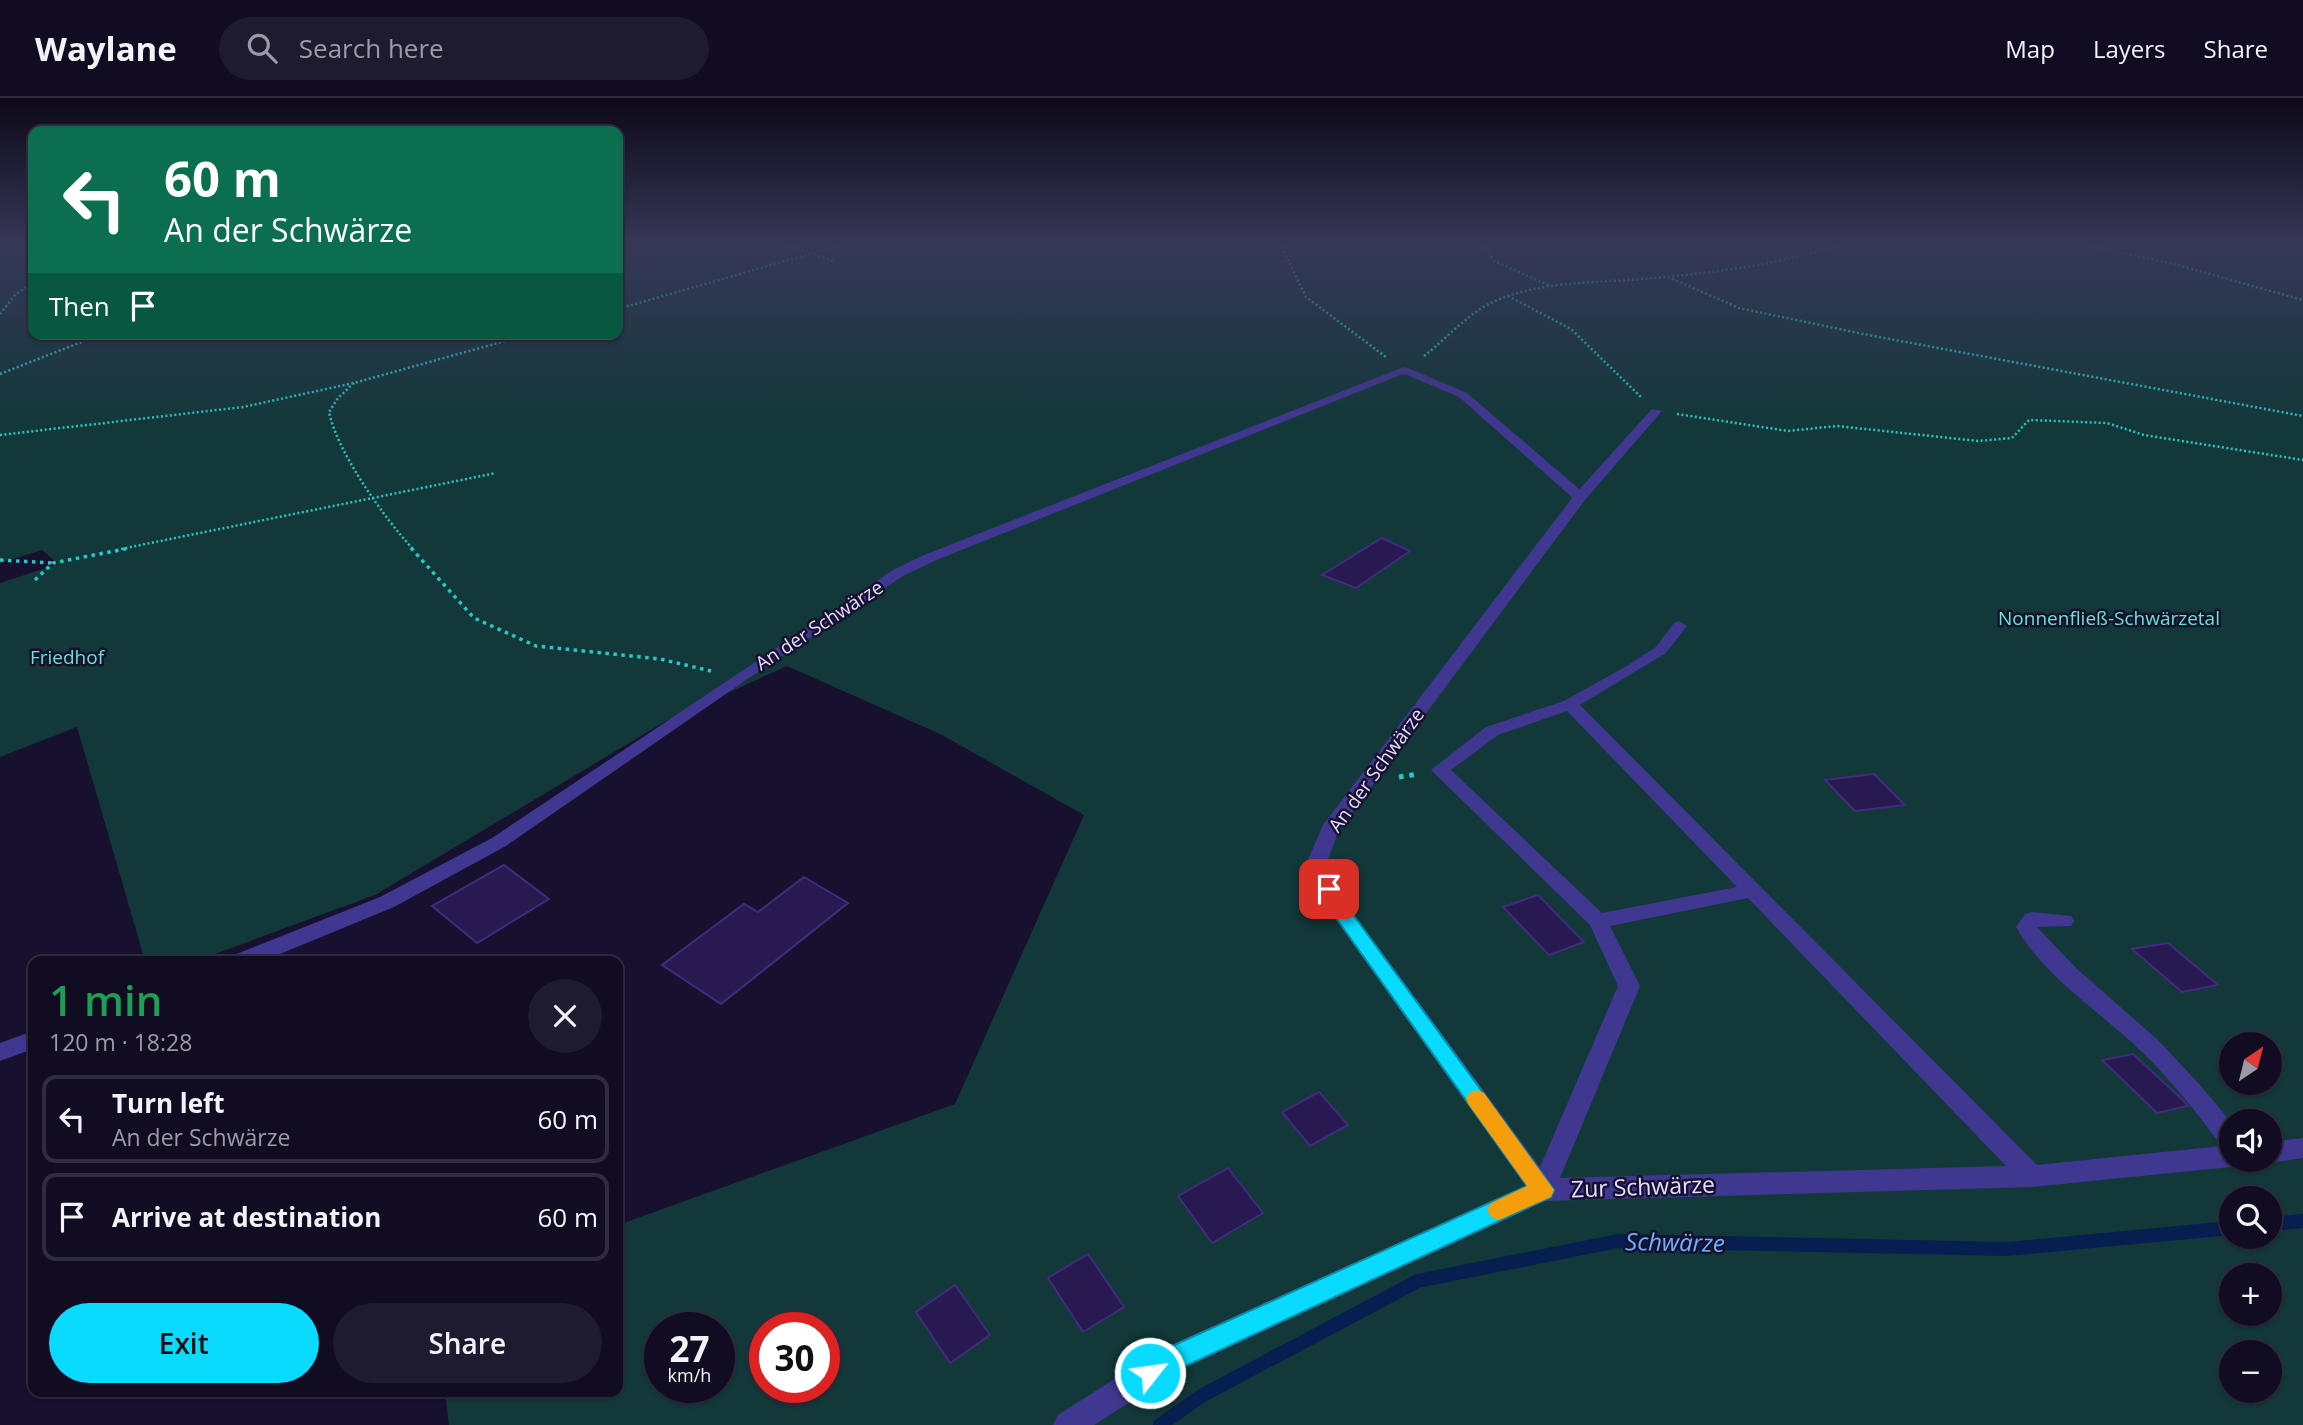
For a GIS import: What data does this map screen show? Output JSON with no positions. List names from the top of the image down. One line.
{"streets":{"street":["An der Schwärze","Zur Schwärze"]},"crossings":[["An der Schwärze","Zur Schwärze"]],"water":["Schwärze"],"parks":["Nonnenfließ-Schwärzetal","Friedhof"],"north":"top right","page":{"header":"Waylane","search":"Search here","nav":["Map","Layers","Share"],"turn":["60 m","An der Schwärze"],"then":"Then","heading":["1 min","120 m · 18:28"],"map_buttons":["+","−"],"list":[{"name":"Turn left","note":"An der Schwärze","value":"60 m"},{"name":"Arrive at destination","value":"60 m"}],"buttons":["Exit","Share"],"speed":"27 km/h","limit":"30"}}
